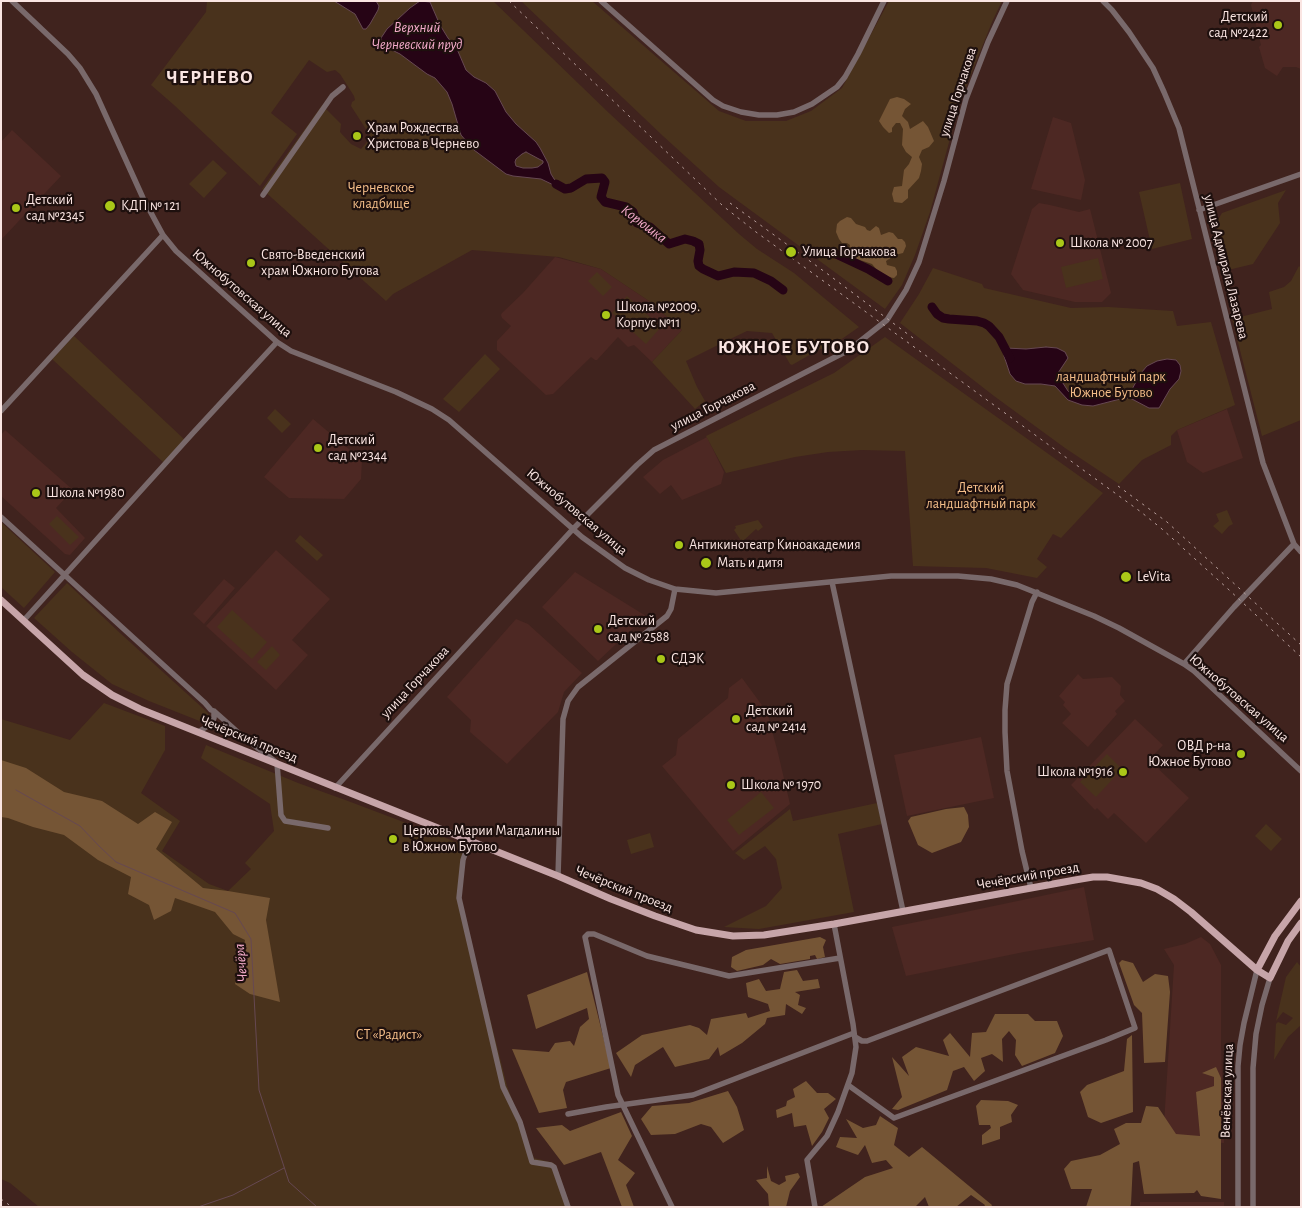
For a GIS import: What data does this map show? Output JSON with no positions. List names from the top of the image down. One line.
{"streets":{"main road":["Чечёрский проезд","Венёвская улица"],"street":["улица Горчакова","улица Адмирала Лазарева","Южнобутовская улица"]},"crossings":[["улица Горчакова","Южнобутовская улица"],["улица Горчакова","Чечёрский проезд"],["Чечёрский проезд","Венёвская улица"]],"districts":["ЧЕРНЕВО","ЮЖНОЕ БУТОВО"],"water":["Верхний Черневский пруд","Корюшка","Чечёра"],"parks":["Черневское кладбище","ландшафтный парк Южное Бутово","Детский ландшафтный парк","СТ «Радист»"],"places":["Детский сад №2422","Храм Рождества Христова в Чернево","КДП № 121","Детский сад №2345","Школа № 2007","Улица Горчакова","Свято-Введенский храм Южного Бутова","Школа №2009. Корпус №11","Детский сад №2344","Школа №1980","Антикинотеатр Киноакадемия","Мать и дитя","LeVita","Детский сад № 2588","СДЭК","Детский сад № 2414","ОВД р-на Южное Бутово","Школа №1916","Школа № 1970","Церковь Марии Магдалины в Южном Бутово"]}
